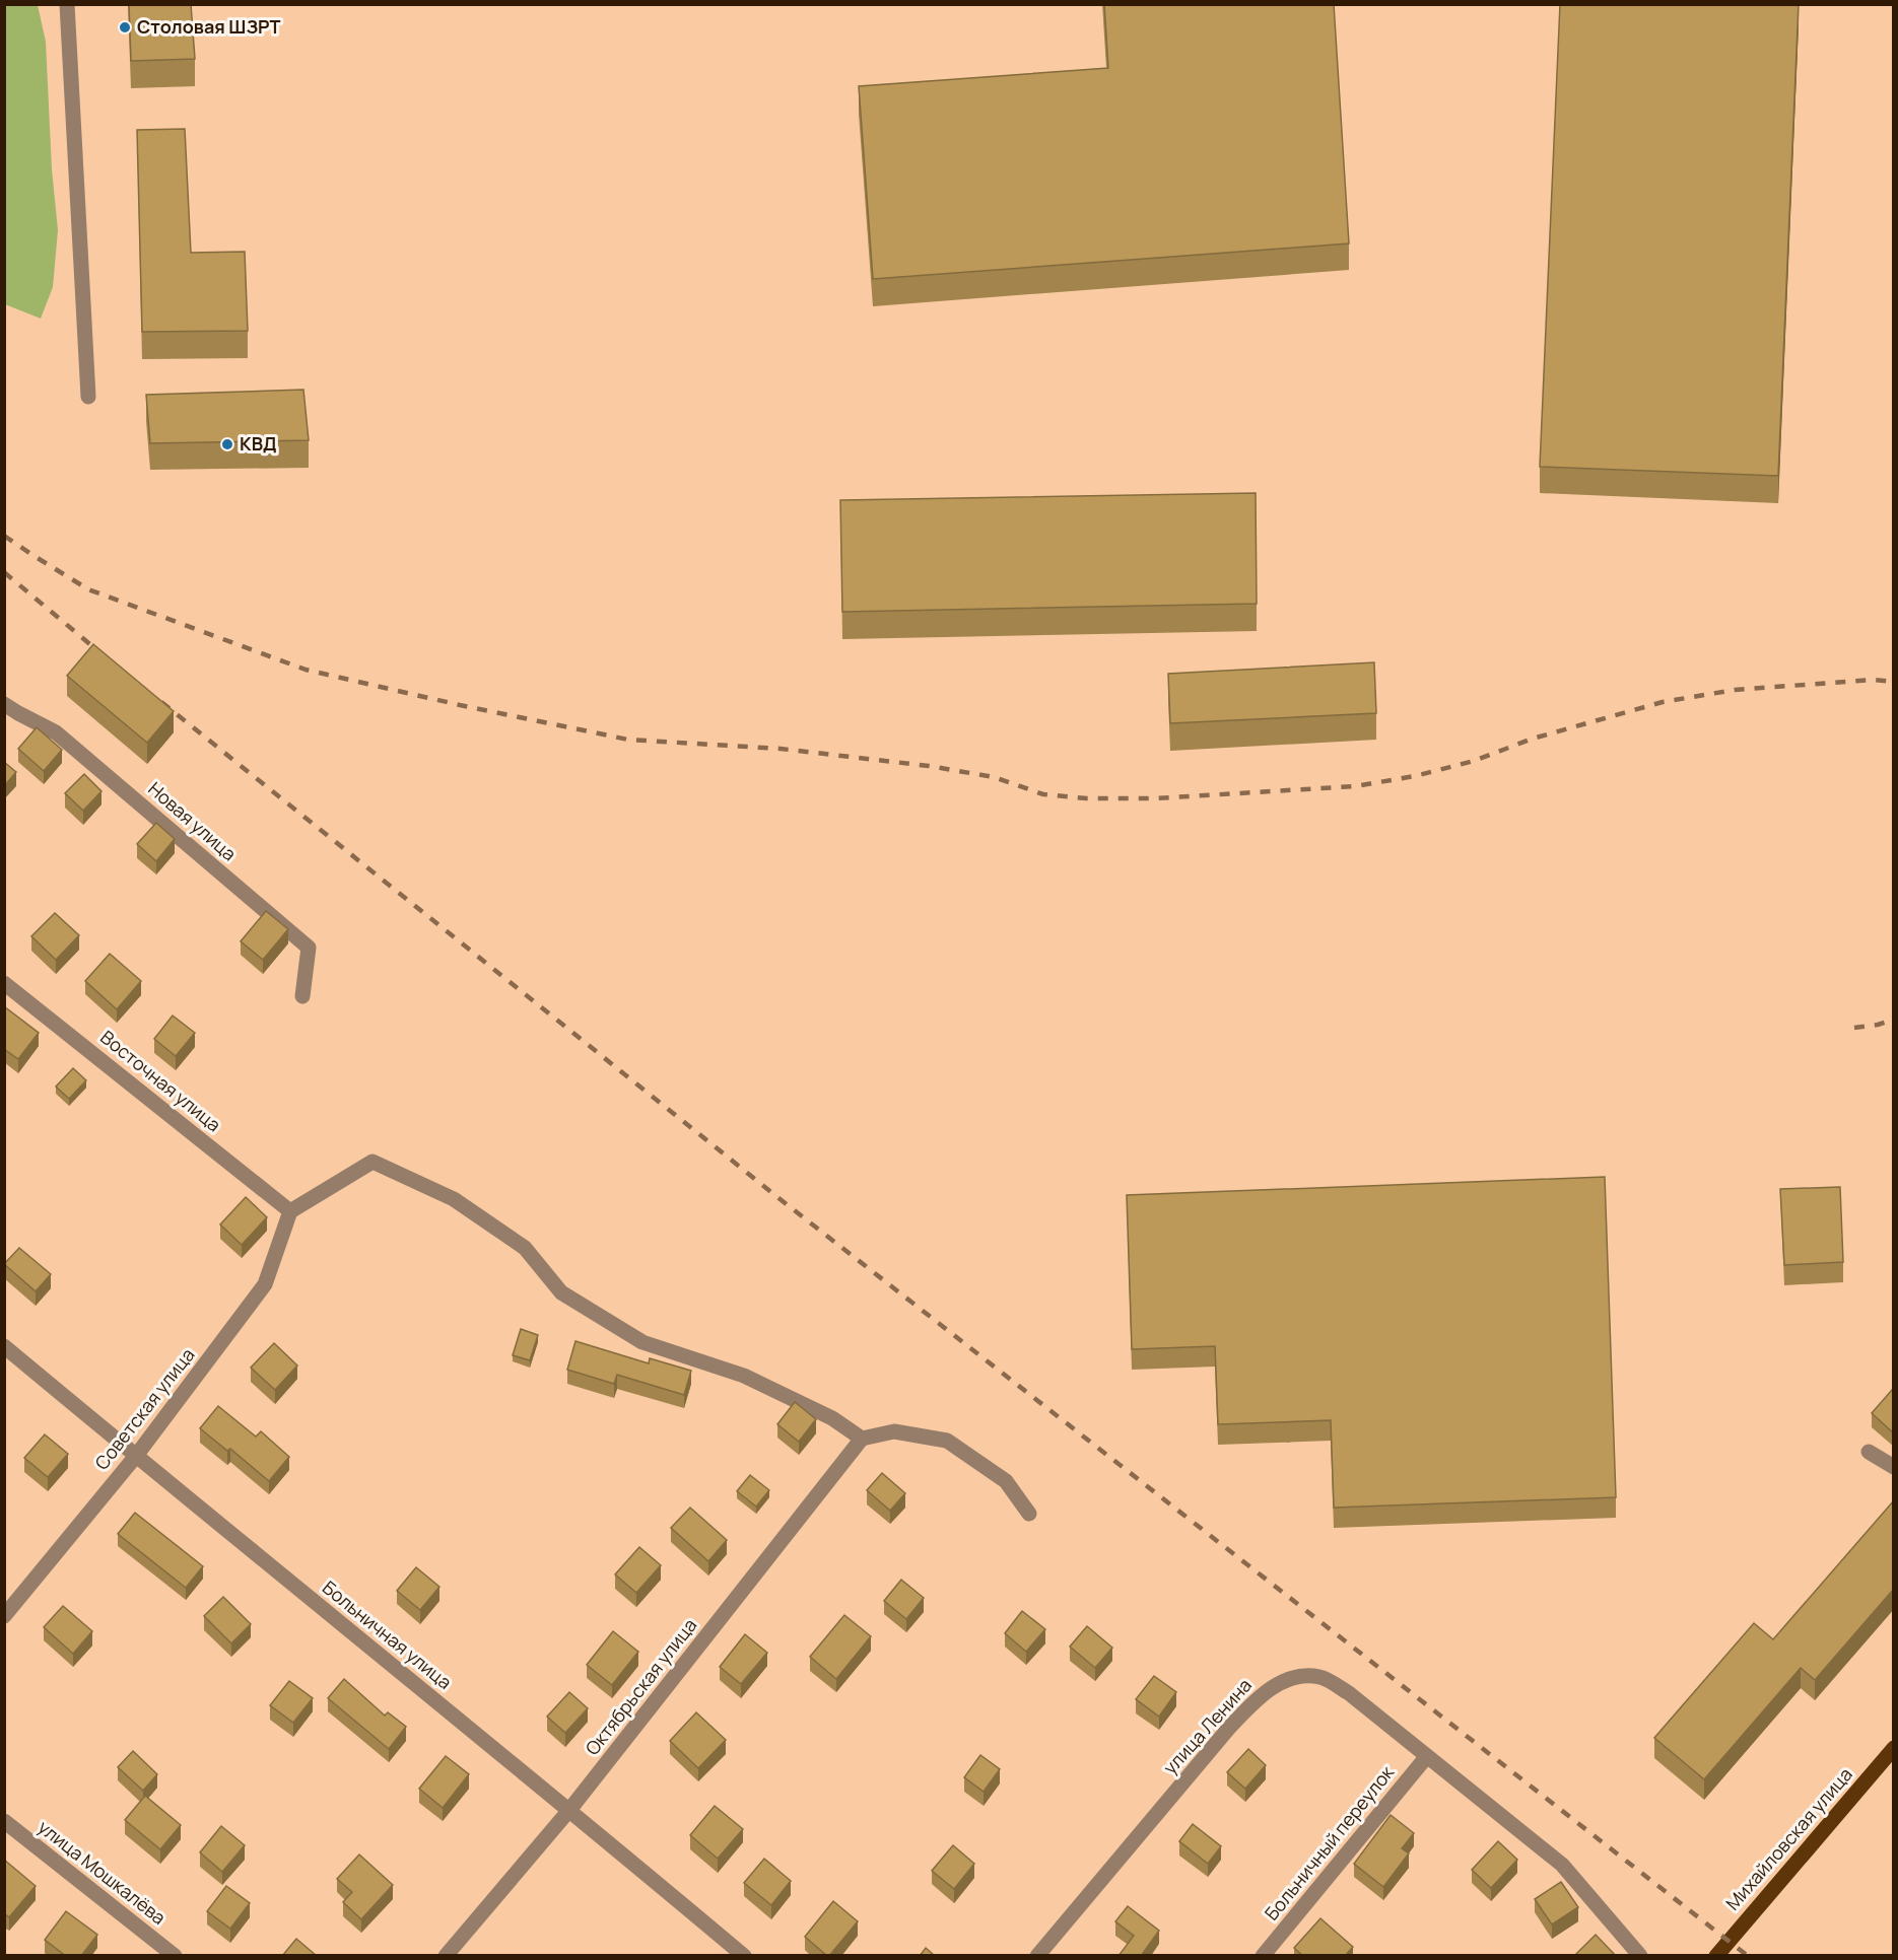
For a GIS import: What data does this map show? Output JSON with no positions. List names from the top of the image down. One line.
{"streets":{"main road":["Михайловская улица"],"street":["Новая улица","Восточная улица","Советская улица","Больничная улица","Октябрьская улица","улица Ленина","Больничный переулок","улица Мошкалёва"]},"crossings":[["Восточная улица","Советская улица"],["Советская улица","Больничная улица"],["Больничная улица","Октябрьская улица"],["улица Ленина","Больничный переулок"]],"places":["Столовая ШЗРТ","КВД"]}
